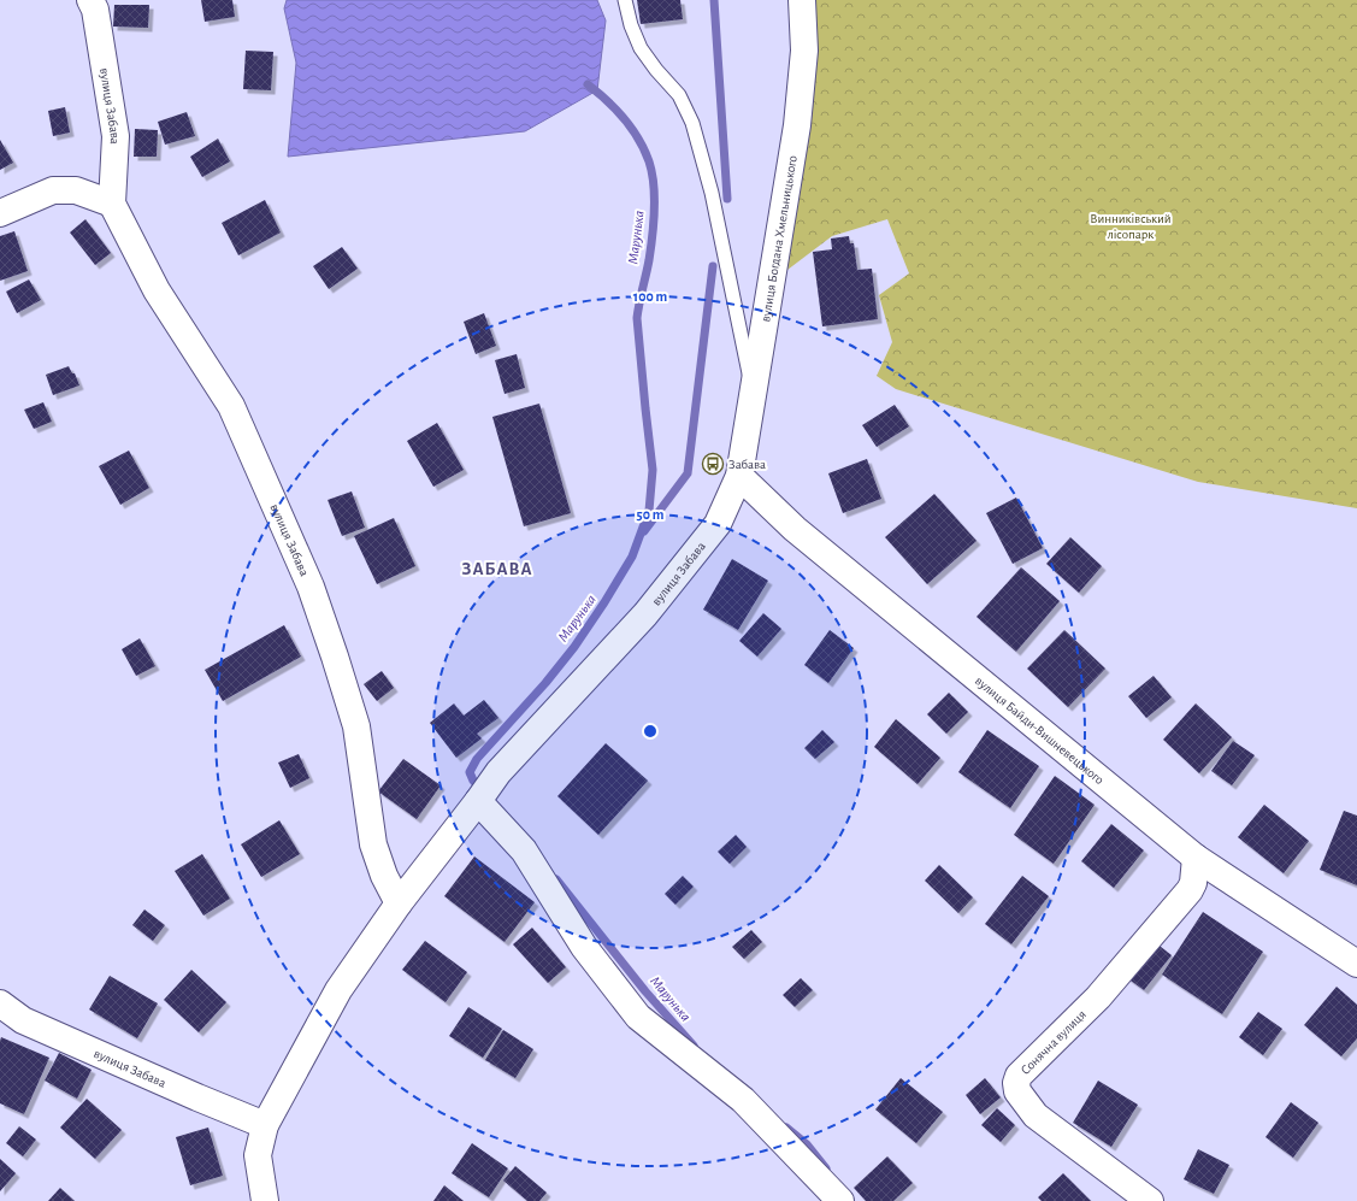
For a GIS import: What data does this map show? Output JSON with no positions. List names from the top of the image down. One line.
{"streets":{"street":["вулиця Забава","вулиця Богдана Хмельницького","вулиця Байди-Вишневецького","Сонячна вулиця"]},"crossings":[["вулиця Забава","вулиця Богдана Хмельницького"],["вулиця Забава","вулиця Байди-Вишневецького"],["вулиця Богдана Хмельницького","вулиця Байди-Вишневецького"],["вулиця Байди-Вишневецького","Сонячна вулиця"]],"districts":["ЗАБАВА"],"water":["Марунька"],"parks":["Винниківський лісопарк"],"places":{"bus stop":["Забава"]},"rings":["100 m","50 m"]}
